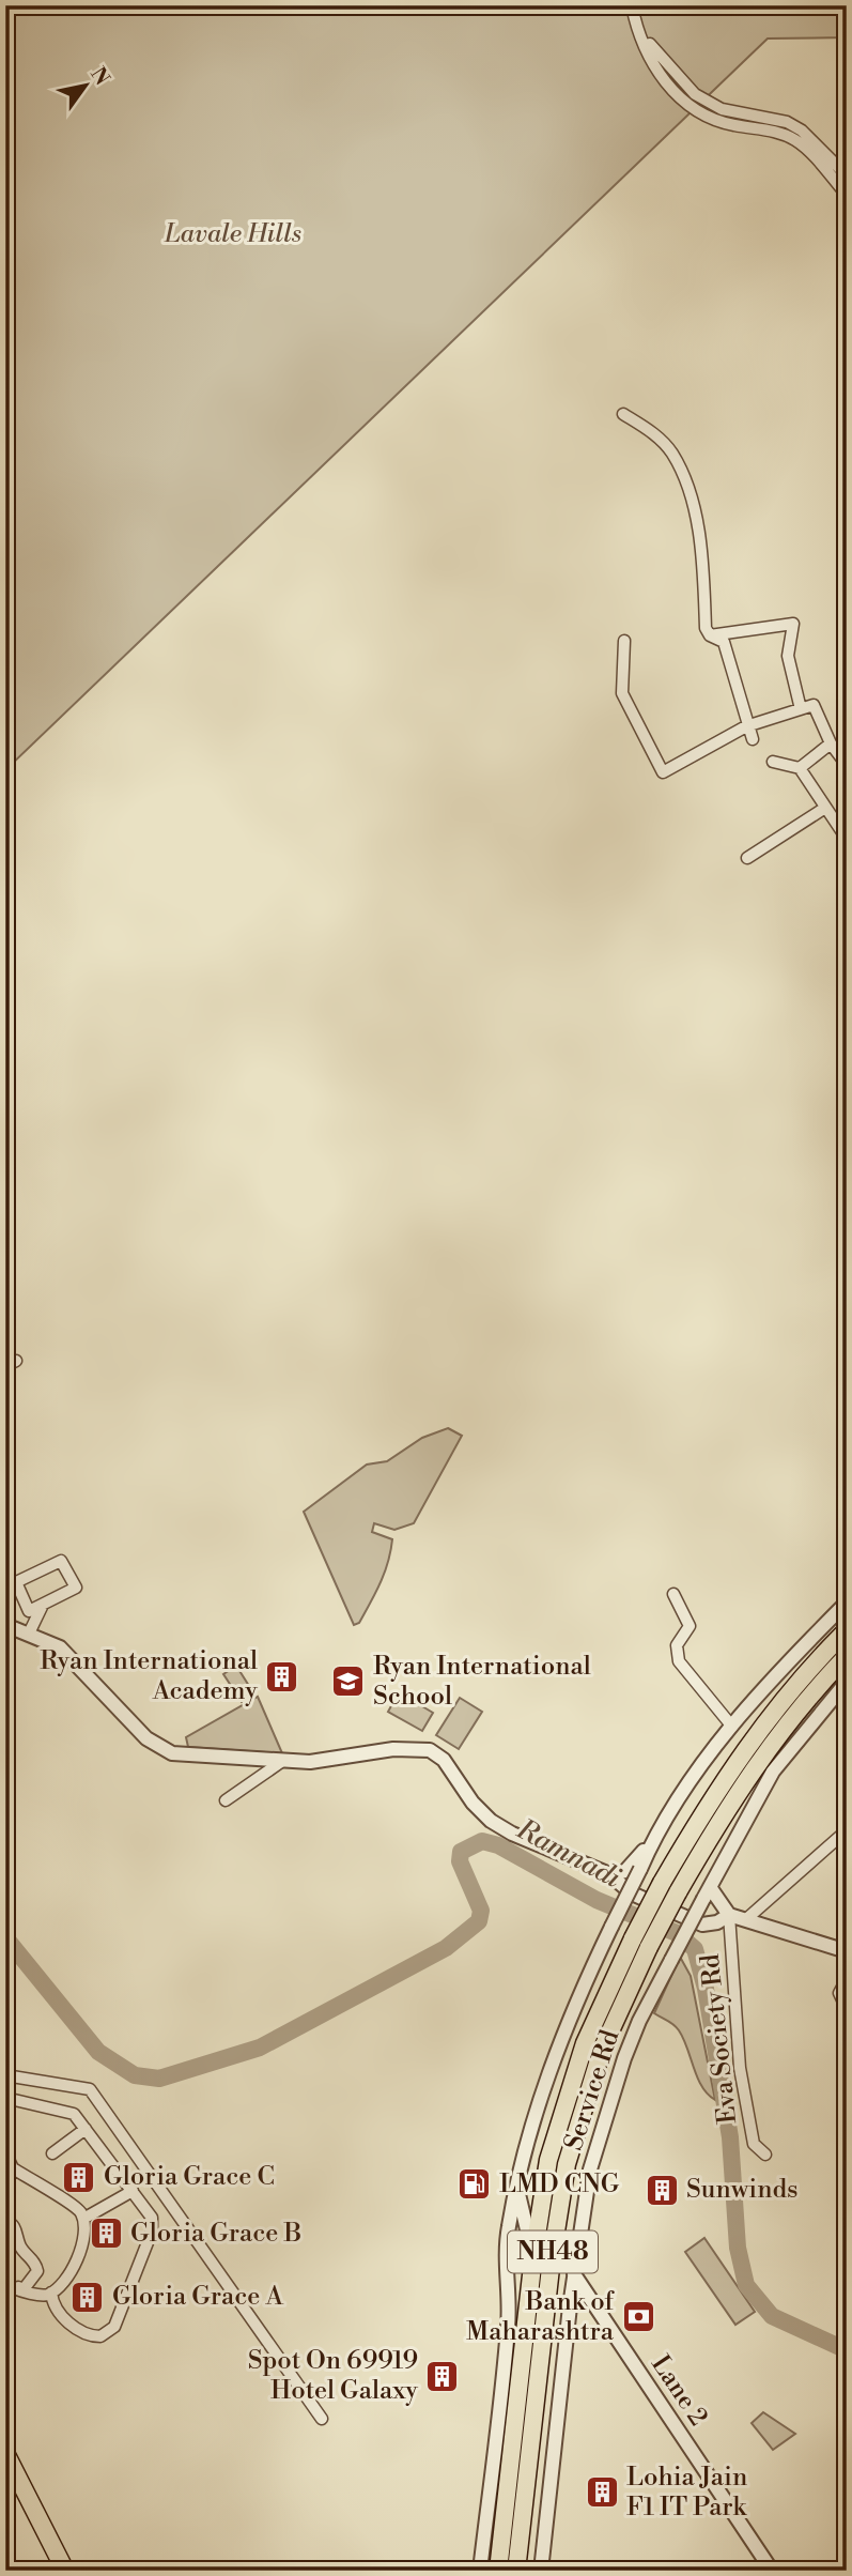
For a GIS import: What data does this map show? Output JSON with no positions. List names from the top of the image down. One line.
{"streets":{"main road":["NH48"],"street":["Eva Society Rd","Service Rd","Lane 2"]},"crossings":[["Service Rd","Lane 2"]],"water":["Ramnadi"],"parks":["Lavale Hills"],"places":{"building":["Ryan International Academy","Gloria Grace C","Sunwinds","Gloria Grace B","Gloria Grace A","Spot On 69919 Hotel Galaxy","Lohia Jain F1 IT Park"],"school or university":["Ryan International School"],"fuel station":["LMD CNG"],"bank":["Bank of Maharashtra"]},"north":"top right"}
